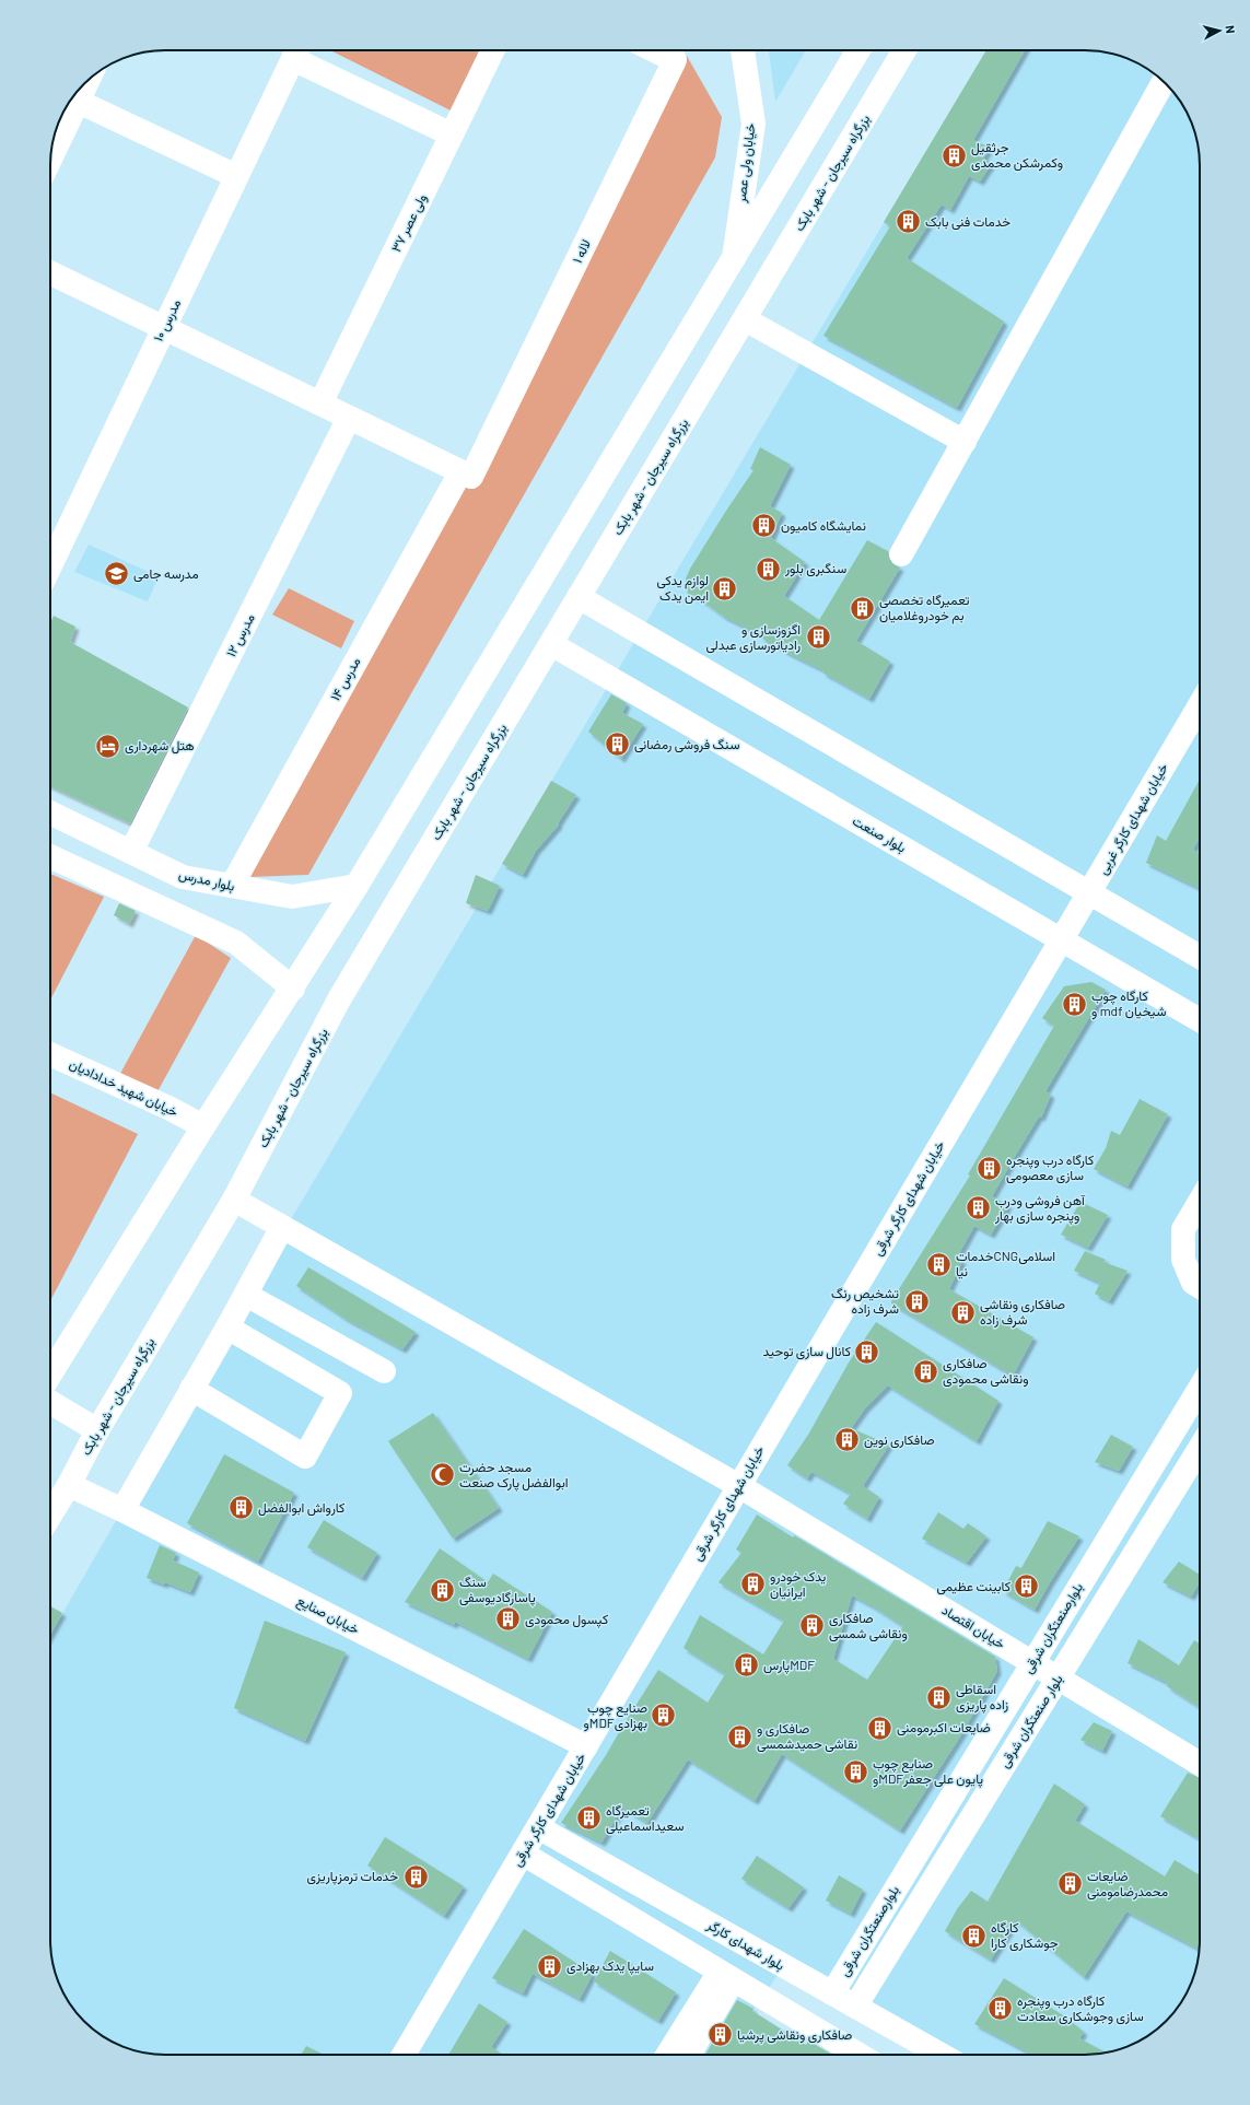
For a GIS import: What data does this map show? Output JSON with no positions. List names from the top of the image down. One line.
{"streets":{"main road":["خیابان ولی عصر","بزرگراه سیرجان - شهر بابک","ولی عصر ۳۷","لاله ۱","مدرس ۱۰","مدرس ۱۲","مدرس ۱۴","خیابان شهدای کارگر غربی","بلوار صنعت","بلوار مدرس","خیابان شهید خدادادیان","خیابان شهدای کارگر شرقی","خیابان صنایع","خیابان اقتصاد","بلوارصنعتگران شرقی","بلوار صنعتگران شرقی","بلوار شهدای کارگر"]},"crossings":[["بزرگراه سیرجان - شهر بابک","بلوار صنعت"],["بزرگراه سیرجان - شهر بابک","خیابان صنایع"],["بزرگراه سیرجان - شهر بابک","خیابان اقتصاد"],["لاله ۱","مدرس ۱۴"],["مدرس ۱۲","بلوار مدرس"],["مدرس ۱۴","بلوار مدرس"],["خیابان شهدای کارگر غربی","بلوار صنعت"],["خیابان شهدای کارگر غربی","خیابان شهدای کارگر شرقی"],["بلوار صنعت","خیابان شهدای کارگر شرقی"],["خیابان شهدای کارگر شرقی","خیابان صنایع"],["خیابان شهدای کارگر شرقی","خیابان اقتصاد"],["خیابان شهدای کارگر شرقی","بلوار شهدای کارگر"],["خیابان اقتصاد","بلوارصنعتگران شرقی"],["خیابان اقتصاد","بلوار صنعتگران شرقی"],["بلوارصنعتگران شرقی","بلوار شهدای کارگر"],["بلوار صنعتگران شرقی","بلوار شهدای کارگر"]],"places":{"building":["جرثقیل وکمرشکن محمدی","خدمات فنی بابک","نمایشگاه کامیون","سنگبری بلور","لوازم یدکی ایمن یدک","تعمیرگاه تخصصی بم خودروغلامیان","اگزوزسازی و رادیاتورسازی عبدلی","سنگ فروشی رمضانی","کارگاه چوب و mdf شیخیان","کارگاه درب وپنجره سازی معصومی","آهن فروشی ودرب وپنجره سازی بهار","خدماتCNGاسلامی نیا","تشخیص رنگ شرف زاده","صافکاری ونقاشی شرف زاده","کانال سازی توحید","صافکاری ونقاشی محمودی","صافکاری نوین","کارواش ابوالفضل","یدک خودرو ایرانیان","کابینت عظیمی","سنگ پاسارگادیوسفی","کپسول محمودی","صافکاری ونقاشی شمسی","پارسMDF","اسقاطی زاده پاریزی","صنایع چوب وMDFبهزادی","ضایعات اکبرمومنی","صافکاری و نقاشی حمیدشمسی","صنایع چوب وMDFپایون علی جعفر","تعمیرگاه سعیداسماعیلی","خدمات ترمزپاریزی","ضایعات محمدرضامومنی","کارگاه جوشکاری کارا","سایپا یدک بهزادی","کارگاه درب وپنجره سازی وجوشکاری سعادت","صافکاری ونقاشی پرشیا"],"school or university":["مدرسه جامی"],"hotel":["هتل شهرداری"],"mosque":["مسجد حضرت ابوالفضل پارک صنعت"]},"north":"right"}
